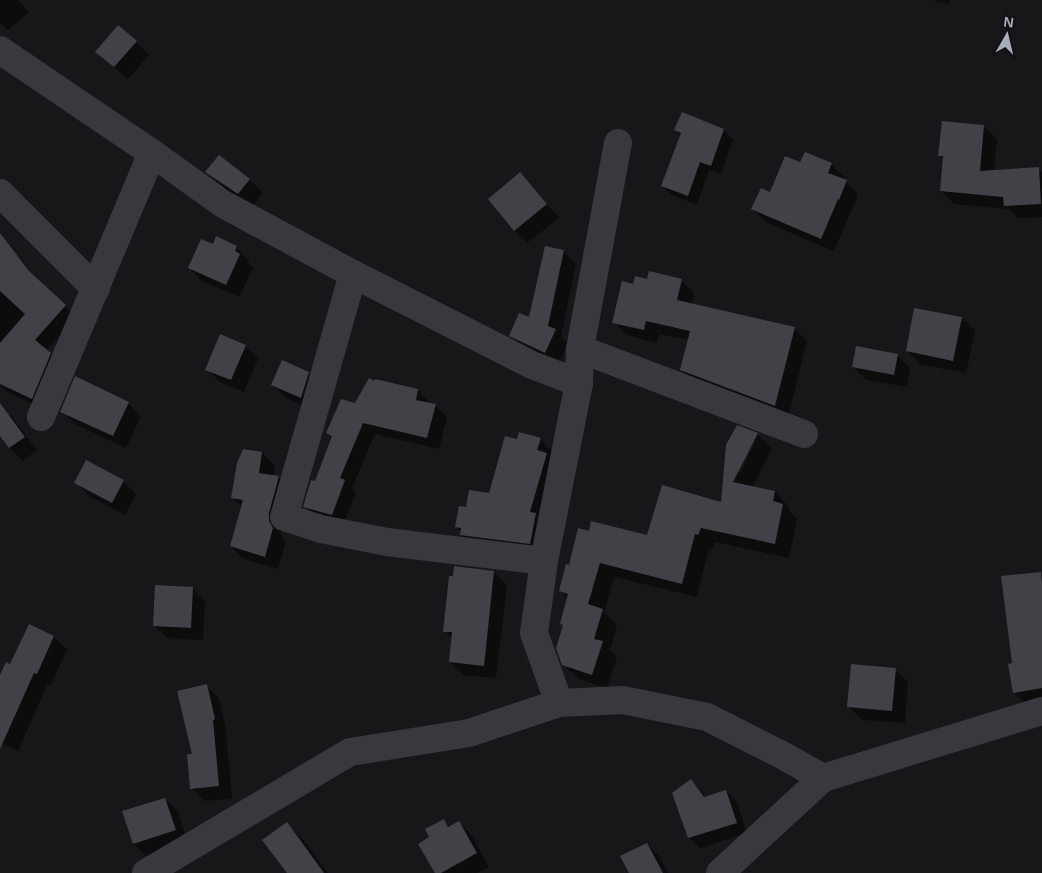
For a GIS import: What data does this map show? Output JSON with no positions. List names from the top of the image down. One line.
{"north":"top"}
